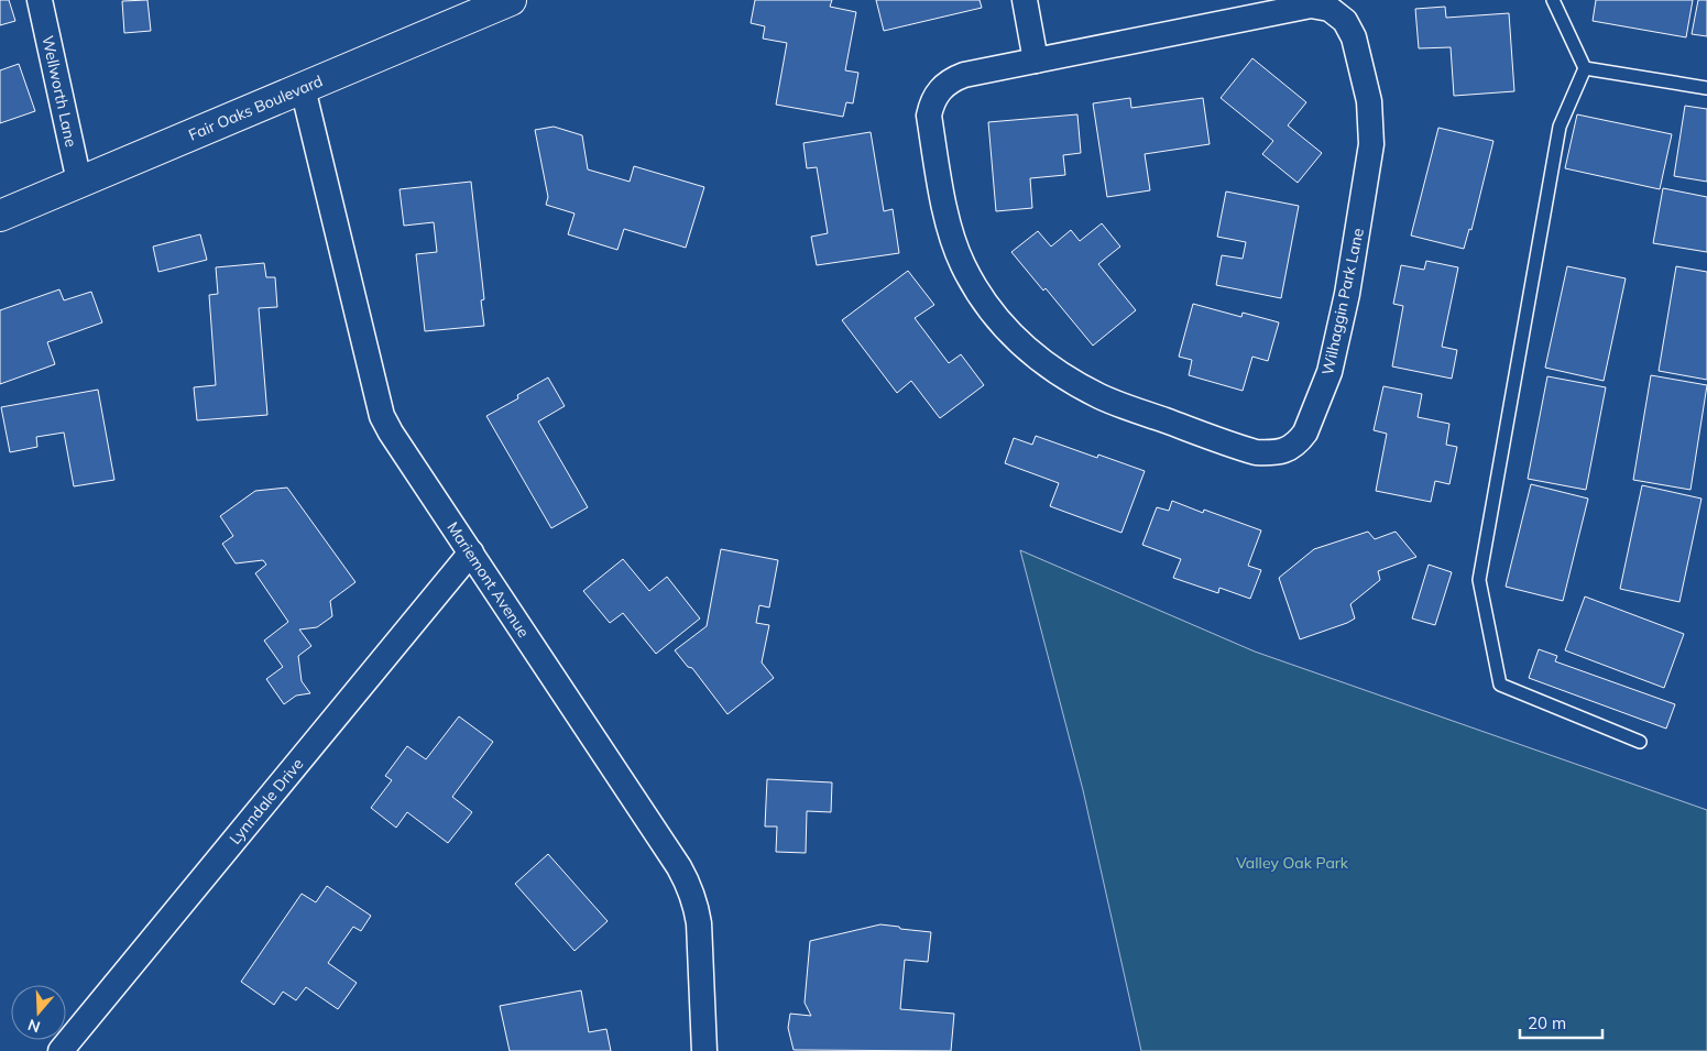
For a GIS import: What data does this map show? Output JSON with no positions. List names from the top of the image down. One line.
{"streets":{"main road":["Fair Oaks Boulevard"],"street":["Wellworth Lane","Wilhaggin Park Lane","Mariemont Avenue","Lynndale Drive"]},"crossings":[["Wellworth Lane","Fair Oaks Boulevard"],["Fair Oaks Boulevard","Mariemont Avenue"],["Mariemont Avenue","Lynndale Drive"]],"parks":["Valley Oak Park"],"scale_bar":"20 m","north":"bottom"}
